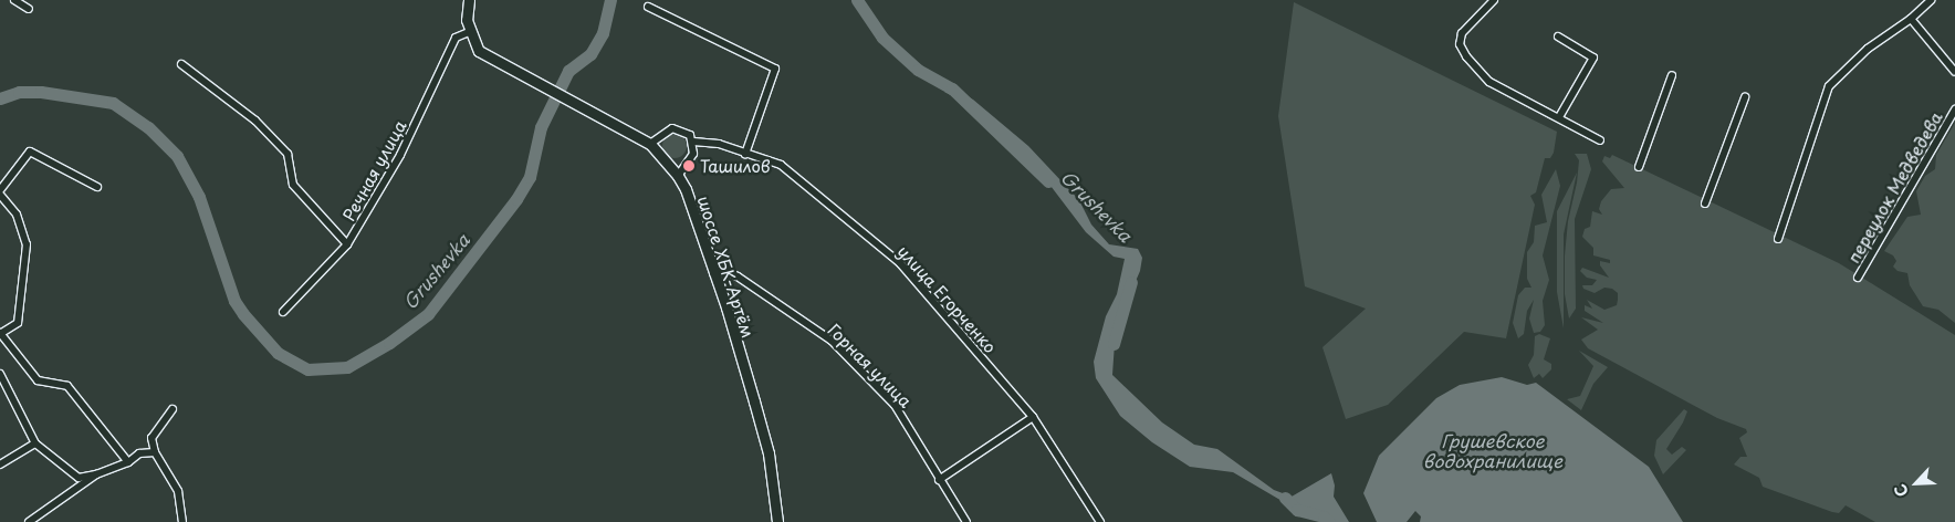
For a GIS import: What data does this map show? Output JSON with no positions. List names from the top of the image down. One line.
{"streets":{"main road":["шоссе ХБК-Артём"],"street":["Речная улица","переулок Медведева","улица Егорченко","Горная улица"]},"crossings":[["Речная улица","шоссе ХБК-Артём"],["шоссе ХБК-Артём","Горная улица"]],"water":["Grushevka","Грушевское водохранилище"],"places":["Ташилов"],"north":"bottom left"}
